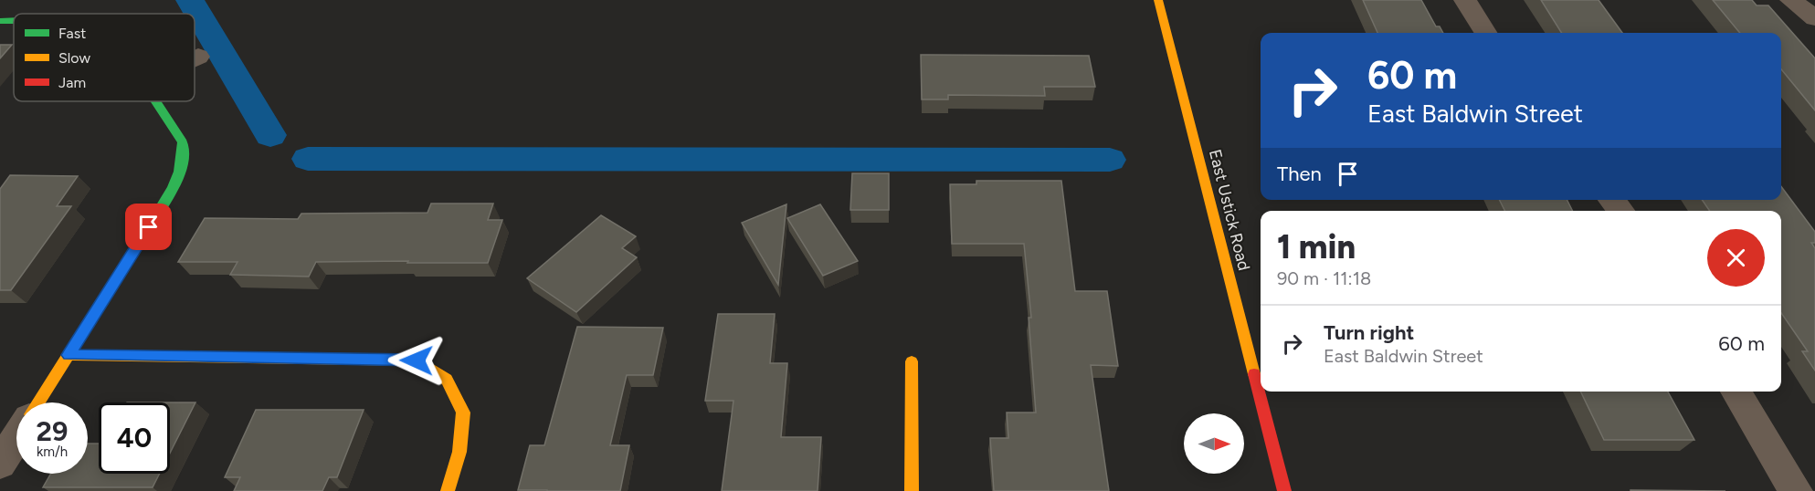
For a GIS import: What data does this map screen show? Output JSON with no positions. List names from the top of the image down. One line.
{"streets":{"street":["East Ustick Road"]},"legend":["Fast","Slow","Jam"],"north":"right","page":{"turn":["60 m","East Baldwin Street"],"then":"Then","heading":["1 min","90 m · 11:18"],"list":[{"name":"Turn right","note":"East Baldwin Street","value":"60 m"}],"speed":"29 km/h","limit":"40"}}
